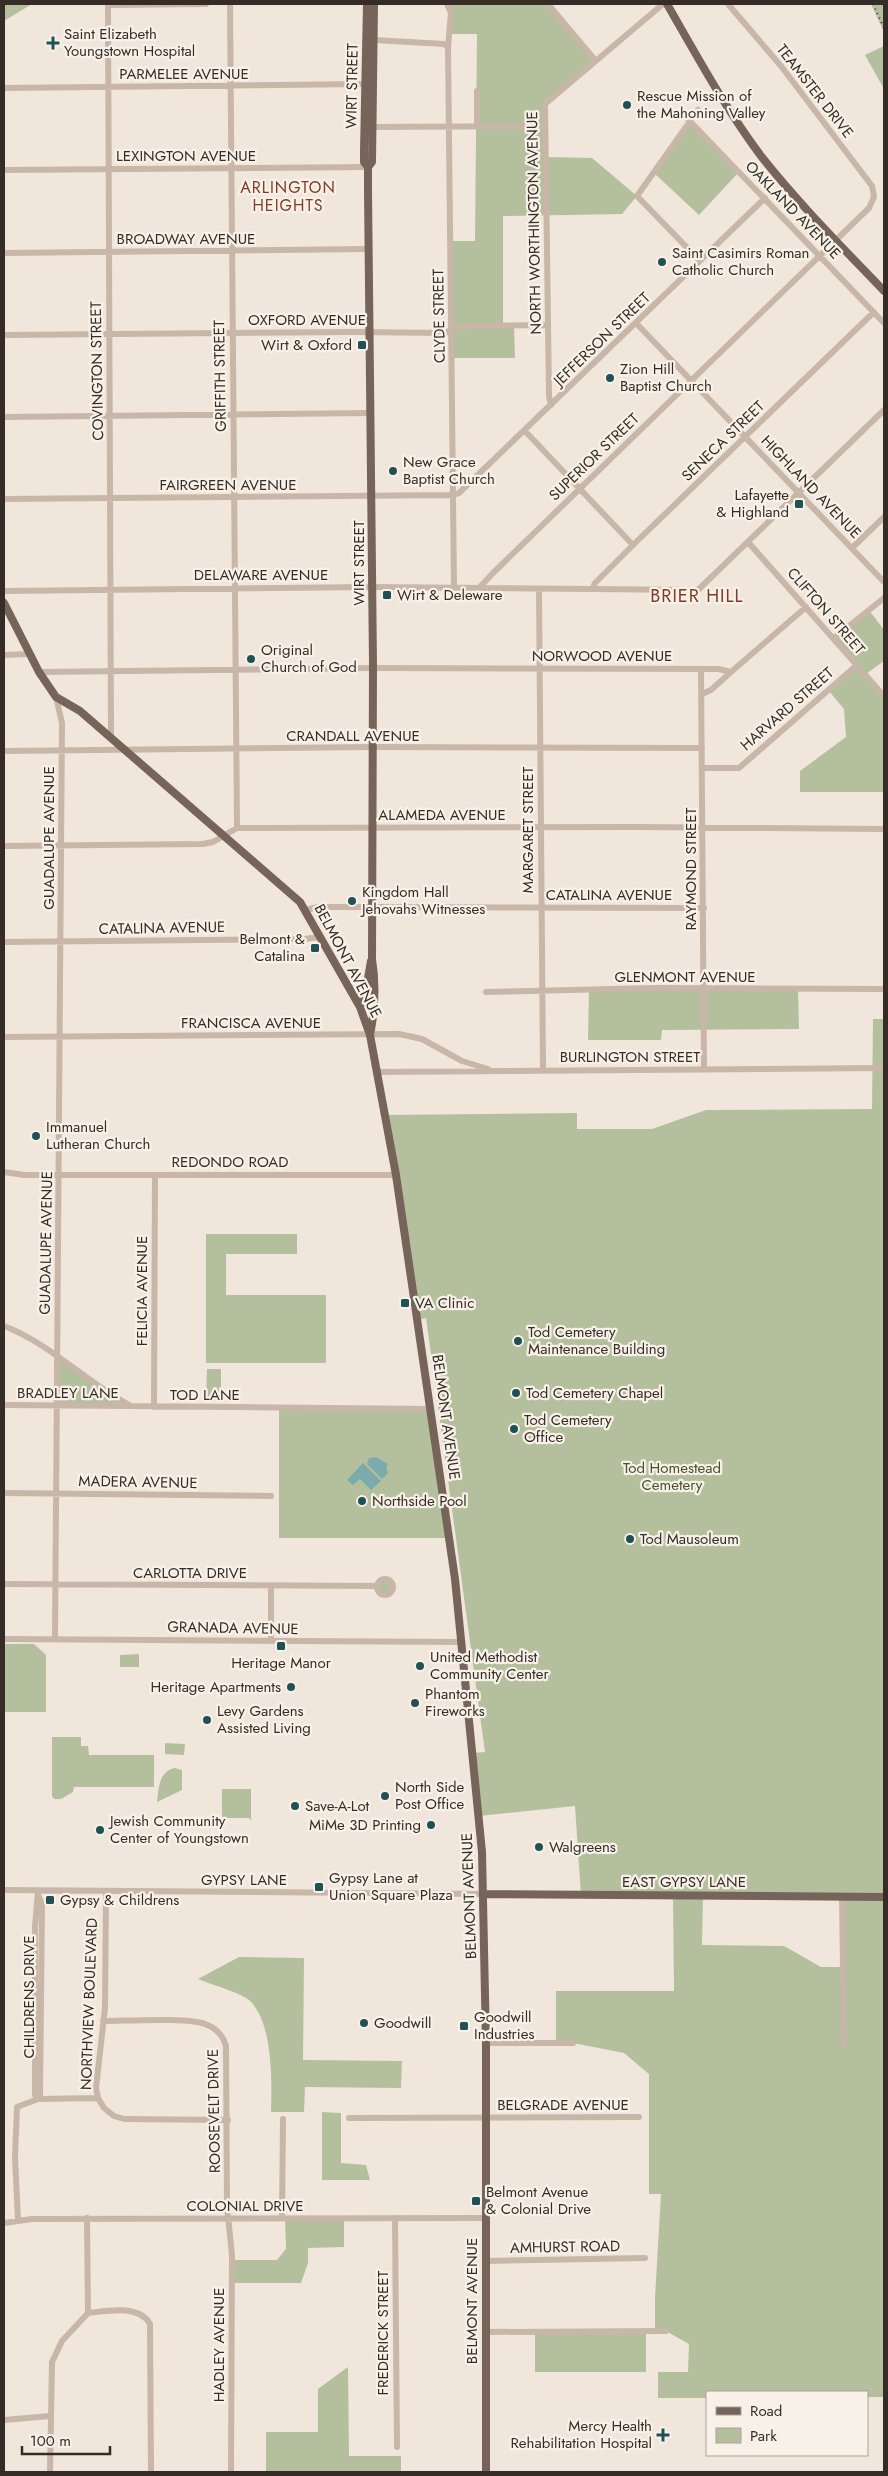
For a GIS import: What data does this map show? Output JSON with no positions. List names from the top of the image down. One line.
{"streets":{"main road":["WIRT STREET","BELMONT AVENUE","EAST GYPSY LANE"],"street":["PARMELEE AVENUE","TEAMSTER DRIVE","LEXINGTON AVENUE","OAKLAND AVENUE","NORTH WORTHINGTON AVENUE","BROADWAY AVENUE","CLYDE STREET","OXFORD AVENUE","JEFFERSON STREET","COVINGTON STREET","GRIFFITH STREET","SENECA STREET","SUPERIOR STREET","FAIRGREEN AVENUE","HIGHLAND AVENUE","DELAWARE AVENUE","CLIFTON STREET","NORWOOD AVENUE","HARVARD STREET","CRANDALL AVENUE","ALAMEDA AVENUE","MARGARET STREET","GUADALUPE AVENUE","RAYMOND STREET","CATALINA AVENUE","GLENMONT AVENUE","FRANCISCA AVENUE","BURLINGTON STREET","REDONDO ROAD","FELICIA AVENUE","BRADLEY LANE","TOD LANE","MADERA AVENUE","CARLOTTA DRIVE","GRANADA AVENUE","GYPSY LANE","CHILDRENS DRIVE","NORTHVIEW BOULEVARD","BELGRADE AVENUE","ROOSEVELT DRIVE","COLONIAL DRIVE","AMHURST ROAD","FREDERICK STREET","HADLEY AVENUE"]},"crossings":[["PARMELEE AVENUE","WIRT STREET"],["PARMELEE AVENUE","COVINGTON STREET"],["PARMELEE AVENUE","GRIFFITH STREET"],["WIRT STREET","LEXINGTON AVENUE"],["WIRT STREET","BROADWAY AVENUE"],["WIRT STREET","OXFORD AVENUE"],["WIRT STREET","FAIRGREEN AVENUE"],["WIRT STREET","DELAWARE AVENUE"],["WIRT STREET","NORWOOD AVENUE"],["WIRT STREET","CRANDALL AVENUE"],["WIRT STREET","ALAMEDA AVENUE"],["WIRT STREET","CATALINA AVENUE"],["WIRT STREET","BELMONT AVENUE"],["WIRT STREET","FRANCISCA AVENUE"],["TEAMSTER DRIVE","SUPERIOR STREET"],["LEXINGTON AVENUE","COVINGTON STREET"],["LEXINGTON AVENUE","GRIFFITH STREET"],["OAKLAND AVENUE","JEFFERSON STREET"],["OAKLAND AVENUE","SENECA STREET"],["OAKLAND AVENUE","SUPERIOR STREET"],["NORTH WORTHINGTON AVENUE","OXFORD AVENUE"],["NORTH WORTHINGTON AVENUE","JEFFERSON STREET"],["BROADWAY AVENUE","COVINGTON STREET"],["BROADWAY AVENUE","GRIFFITH STREET"],["CLYDE STREET","OXFORD AVENUE"],["CLYDE STREET","JEFFERSON STREET"],["CLYDE STREET","FAIRGREEN AVENUE"],["CLYDE STREET","DELAWARE AVENUE"],["OXFORD AVENUE","COVINGTON STREET"],["OXFORD AVENUE","GRIFFITH STREET"],["JEFFERSON STREET","FAIRGREEN AVENUE"],["JEFFERSON STREET","HIGHLAND AVENUE"],["COVINGTON STREET","FAIRGREEN AVENUE"],["COVINGTON STREET","DELAWARE AVENUE"],["COVINGTON STREET","NORWOOD AVENUE"],["COVINGTON STREET","BELMONT AVENUE"],["GRIFFITH STREET","FAIRGREEN AVENUE"],["GRIFFITH STREET","DELAWARE AVENUE"],["GRIFFITH STREET","NORWOOD AVENUE"],["GRIFFITH STREET","CRANDALL AVENUE"],["GRIFFITH STREET","ALAMEDA AVENUE"],["SENECA STREET","HIGHLAND AVENUE"],["SENECA STREET","DELAWARE AVENUE"],["SUPERIOR STREET","HIGHLAND AVENUE"],["SUPERIOR STREET","DELAWARE AVENUE"],["DELAWARE AVENUE","CLIFTON STREET"],["DELAWARE AVENUE","MARGARET STREET"],["CLIFTON STREET","HARVARD STREET"],["NORWOOD AVENUE","MARGARET STREET"],["NORWOOD AVENUE","RAYMOND STREET"],["HARVARD STREET","RAYMOND STREET"],["CRANDALL AVENUE","MARGARET STREET"],["CRANDALL AVENUE","GUADALUPE AVENUE"],["CRANDALL AVENUE","RAYMOND STREET"],["CRANDALL AVENUE","BELMONT AVENUE"],["ALAMEDA AVENUE","MARGARET STREET"],["ALAMEDA AVENUE","RAYMOND STREET"],["MARGARET STREET","CATALINA AVENUE"],["MARGARET STREET","GLENMONT AVENUE"],["MARGARET STREET","BURLINGTON STREET"],["GUADALUPE AVENUE","CATALINA AVENUE"],["GUADALUPE AVENUE","BELMONT AVENUE"],["GUADALUPE AVENUE","FRANCISCA AVENUE"],["GUADALUPE AVENUE","REDONDO ROAD"],["GUADALUPE AVENUE","BRADLEY LANE"],["GUADALUPE AVENUE","TOD LANE"],["GUADALUPE AVENUE","MADERA AVENUE"],["GUADALUPE AVENUE","CARLOTTA DRIVE"],["GUADALUPE AVENUE","GRANADA AVENUE"],["RAYMOND STREET","CATALINA AVENUE"],["RAYMOND STREET","GLENMONT AVENUE"],["RAYMOND STREET","BURLINGTON STREET"],["CATALINA AVENUE","BELMONT AVENUE"],["BELMONT AVENUE","FRANCISCA AVENUE"],["BELMONT AVENUE","BURLINGTON STREET"],["BELMONT AVENUE","REDONDO ROAD"],["BELMONT AVENUE","TOD LANE"],["BELMONT AVENUE","GRANADA AVENUE"],["BELMONT AVENUE","GYPSY LANE"],["BELMONT AVENUE","EAST GYPSY LANE"],["BELMONT AVENUE","BELGRADE AVENUE"],["BELMONT AVENUE","COLONIAL DRIVE"],["BELMONT AVENUE","AMHURST ROAD"],["FRANCISCA AVENUE","BURLINGTON STREET"],["REDONDO ROAD","FELICIA AVENUE"],["FELICIA AVENUE","TOD LANE"],["BRADLEY LANE","TOD LANE"],["GYPSY LANE","EAST GYPSY LANE"],["GYPSY LANE","CHILDRENS DRIVE"],["GYPSY LANE","NORTHVIEW BOULEVARD"],["NORTHVIEW BOULEVARD","ROOSEVELT DRIVE"],["ROOSEVELT DRIVE","COLONIAL DRIVE"],["ROOSEVELT DRIVE","HADLEY AVENUE"],["COLONIAL DRIVE","FREDERICK STREET"],["COLONIAL DRIVE","HADLEY AVENUE"]],"districts":["ARLINGTON HEIGHTS","BRIER HILL"],"parks":["Tod Homestead Cemetery"],"places":{"health":["Saint Elizabeth Youngstown Hospital","Mercy Health Rehabilitation Hospital"],"other":["Rescue Mission of the Mahoning Valley","Saint Casimirs Roman Catholic Church","Zion Hill Baptist Church","New Grace Baptist Church","Original Church of God","Kingdom Hall Jehovahs Witnesses","Immanuel Lutheran Church","Tod Cemetery Maintenance Building","Tod Cemetery Chapel","Tod Cemetery Office","Northside Pool","Tod Mausoleum","United Methodist Community Center","Heritage Apartments","Phantom Fireworks","Levy Gardens Assisted Living","North Side Post Office","Save-A-Lot","MiMe 3D Printing","Jewish Community Center of Youngstown","Walgreens","Goodwill"],"transit":["Wirt & Oxford","Lafayette & Highland","Wirt & Deleware","Belmont & Catalina","VA Clinic","Heritage Manor","Gypsy Lane at Union Square Plaza","Gypsy & Childrens","Goodwill Industries","Belmont Avenue & Colonial Drive"]},"legend":["Road","Park"],"scale_bar":"100 m"}
